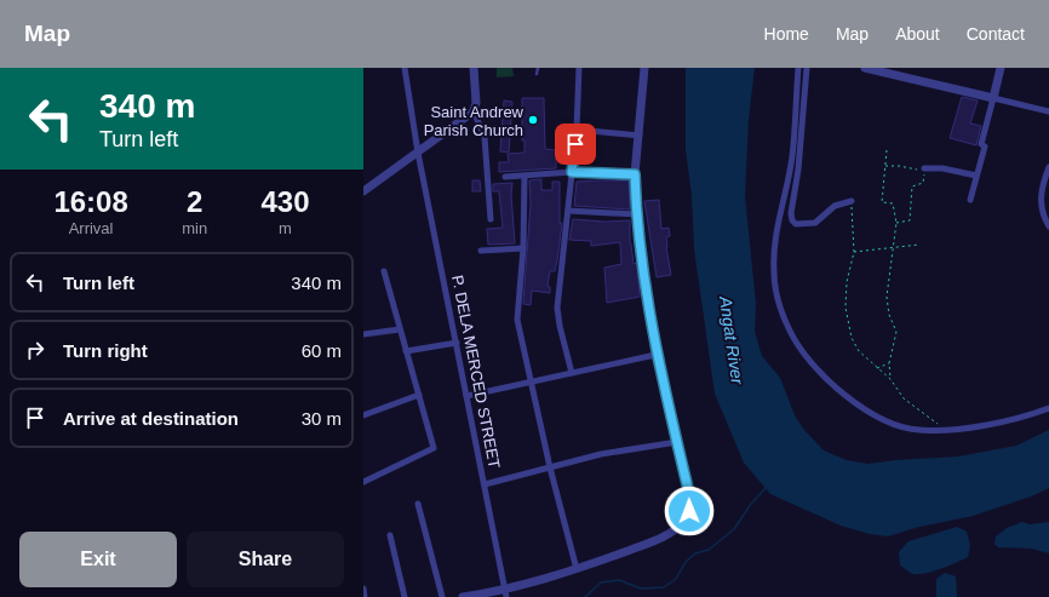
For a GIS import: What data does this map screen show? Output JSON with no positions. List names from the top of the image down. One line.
{"streets":{"street":["P. DELA MERCED STREET"]},"water":["Angat River"],"places":["Saint Andrew Parish Church"],"page":{"header":"Map","nav":["Home","Map","About","Contact"],"turn":["340 m","Turn left"],"eta":["16:08","Arrival","2","min","430","m"],"list":[{"name":"Turn left","value":"340 m"},{"name":"Turn right","value":"60 m"},{"name":"Arrive at destination","value":"30 m"}],"buttons":["Exit","Share"]}}
